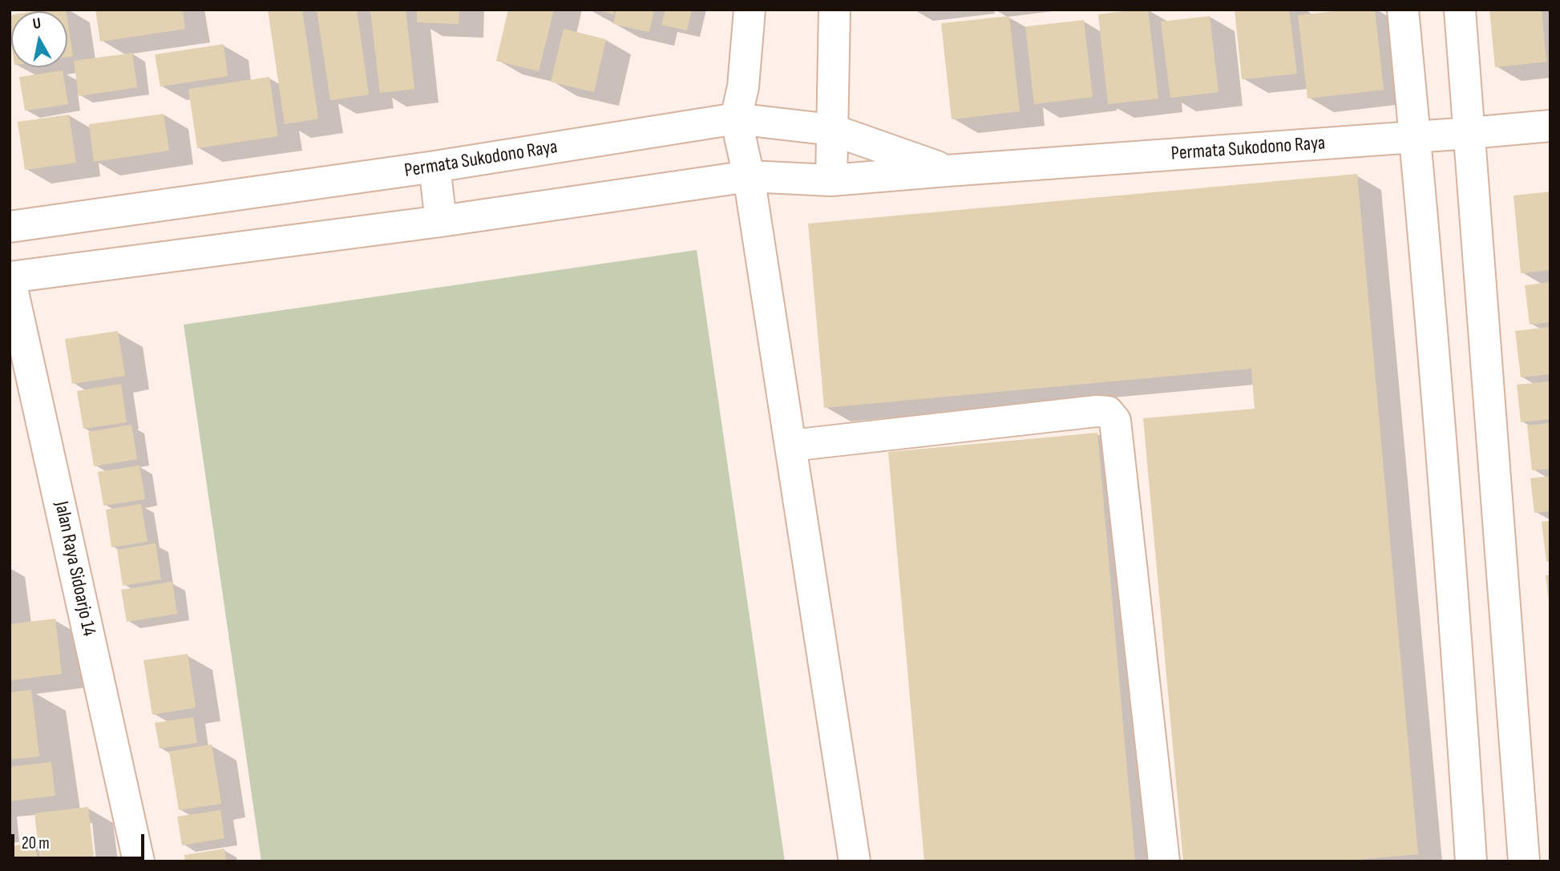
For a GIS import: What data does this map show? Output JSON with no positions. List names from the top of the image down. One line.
{"streets":{"street":["Permata Sukodono Raya","Jalan Raya Sidoarjo 14"]},"crossings":[["Permata Sukodono Raya","Jalan Raya Sidoarjo 14"]],"scale_bar":"20 m","north":"top"}
